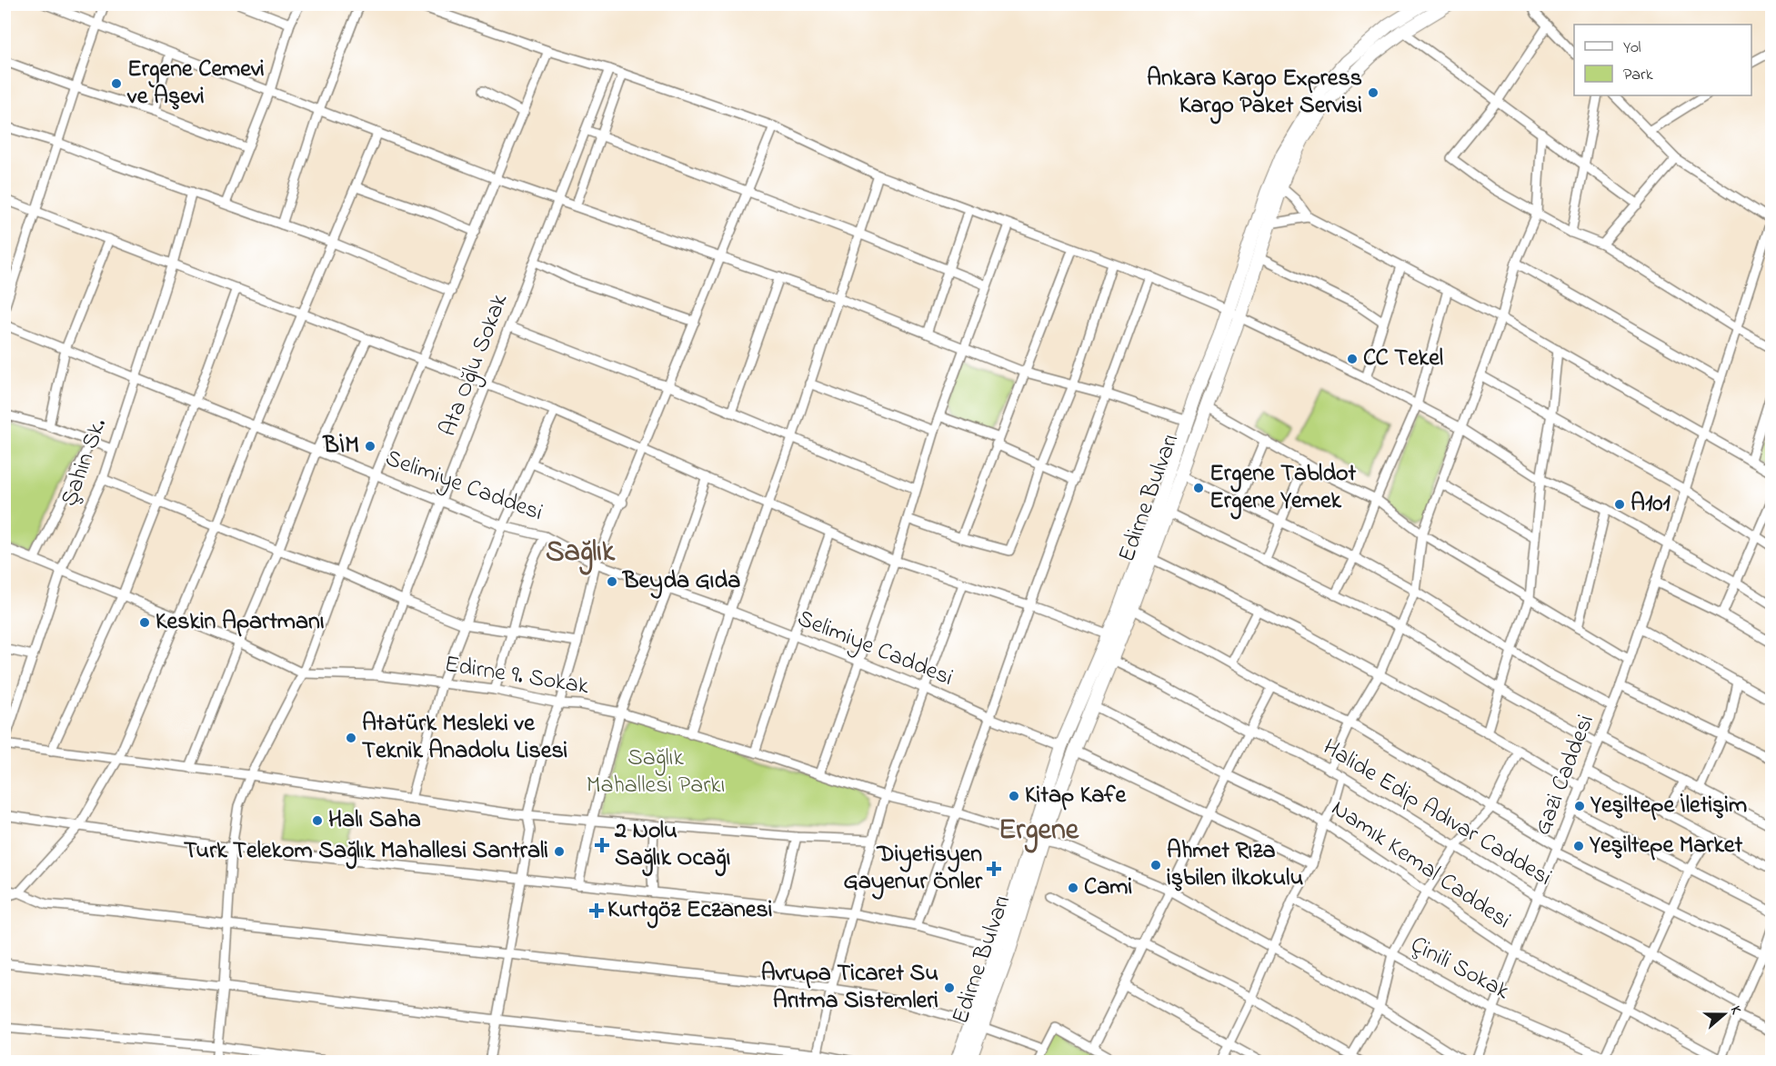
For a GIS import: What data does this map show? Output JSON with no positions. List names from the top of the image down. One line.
{"streets":{"highway":["Edirne Bulvarı"],"street":["Ata Oğlu Sokak","Şahin Sk.","Selimiye Caddesi","Edirne 9. Sokak","Gazi Caddesi","Halide Edip Adıvar Caddesi","Namık Kemal Caddesi","Çinili Sokak"]},"crossings":[["Ata Oğlu Sokak","Selimiye Caddesi"],["Ata Oğlu Sokak","Edirne 9. Sokak"],["Şahin Sk.","Selimiye Caddesi"],["Şahin Sk.","Edirne 9. Sokak"],["Selimiye Caddesi","Edirne Bulvarı"],["Edirne Bulvarı","Edirne 9. Sokak"],["Edirne Bulvarı","Halide Edip Adıvar Caddesi"],["Edirne Bulvarı","Namık Kemal Caddesi"],["Gazi Caddesi","Halide Edip Adıvar Caddesi"],["Gazi Caddesi","Namık Kemal Caddesi"],["Gazi Caddesi","Çinili Sokak"]],"districts":["Sağlık","Ergene"],"parks":["Sağlık Mahallesi Parkı"],"places":{"other":["Ergene Cemevi ve Aşevi","Ankara Kargo Express Kargo Paket Servisi","CC Tekel","BİM","Ergene Tabldot Ergene Yemek","A101","Beyda Gıda","Keskin Apartmanı","Atatürk Mesleki ve Teknik Anadolu Lisesi","Kitap Kafe","Yeşiltepe İletişim","Halı Saha","Yeşiltepe Market","Turk Telekom Sağlık Mahallesi Santrali","Ahmet Rıza işbilen ilkokulu","Cami","Avrupa Ticaret Su Arıtma Sistemleri"],"health":["2 Nolu Sağlık Ocağı","Diyetisyen Gayenur Önler","Kurtgöz Eczanesi"]},"legend":["Yol","Park"],"north":"right"}
